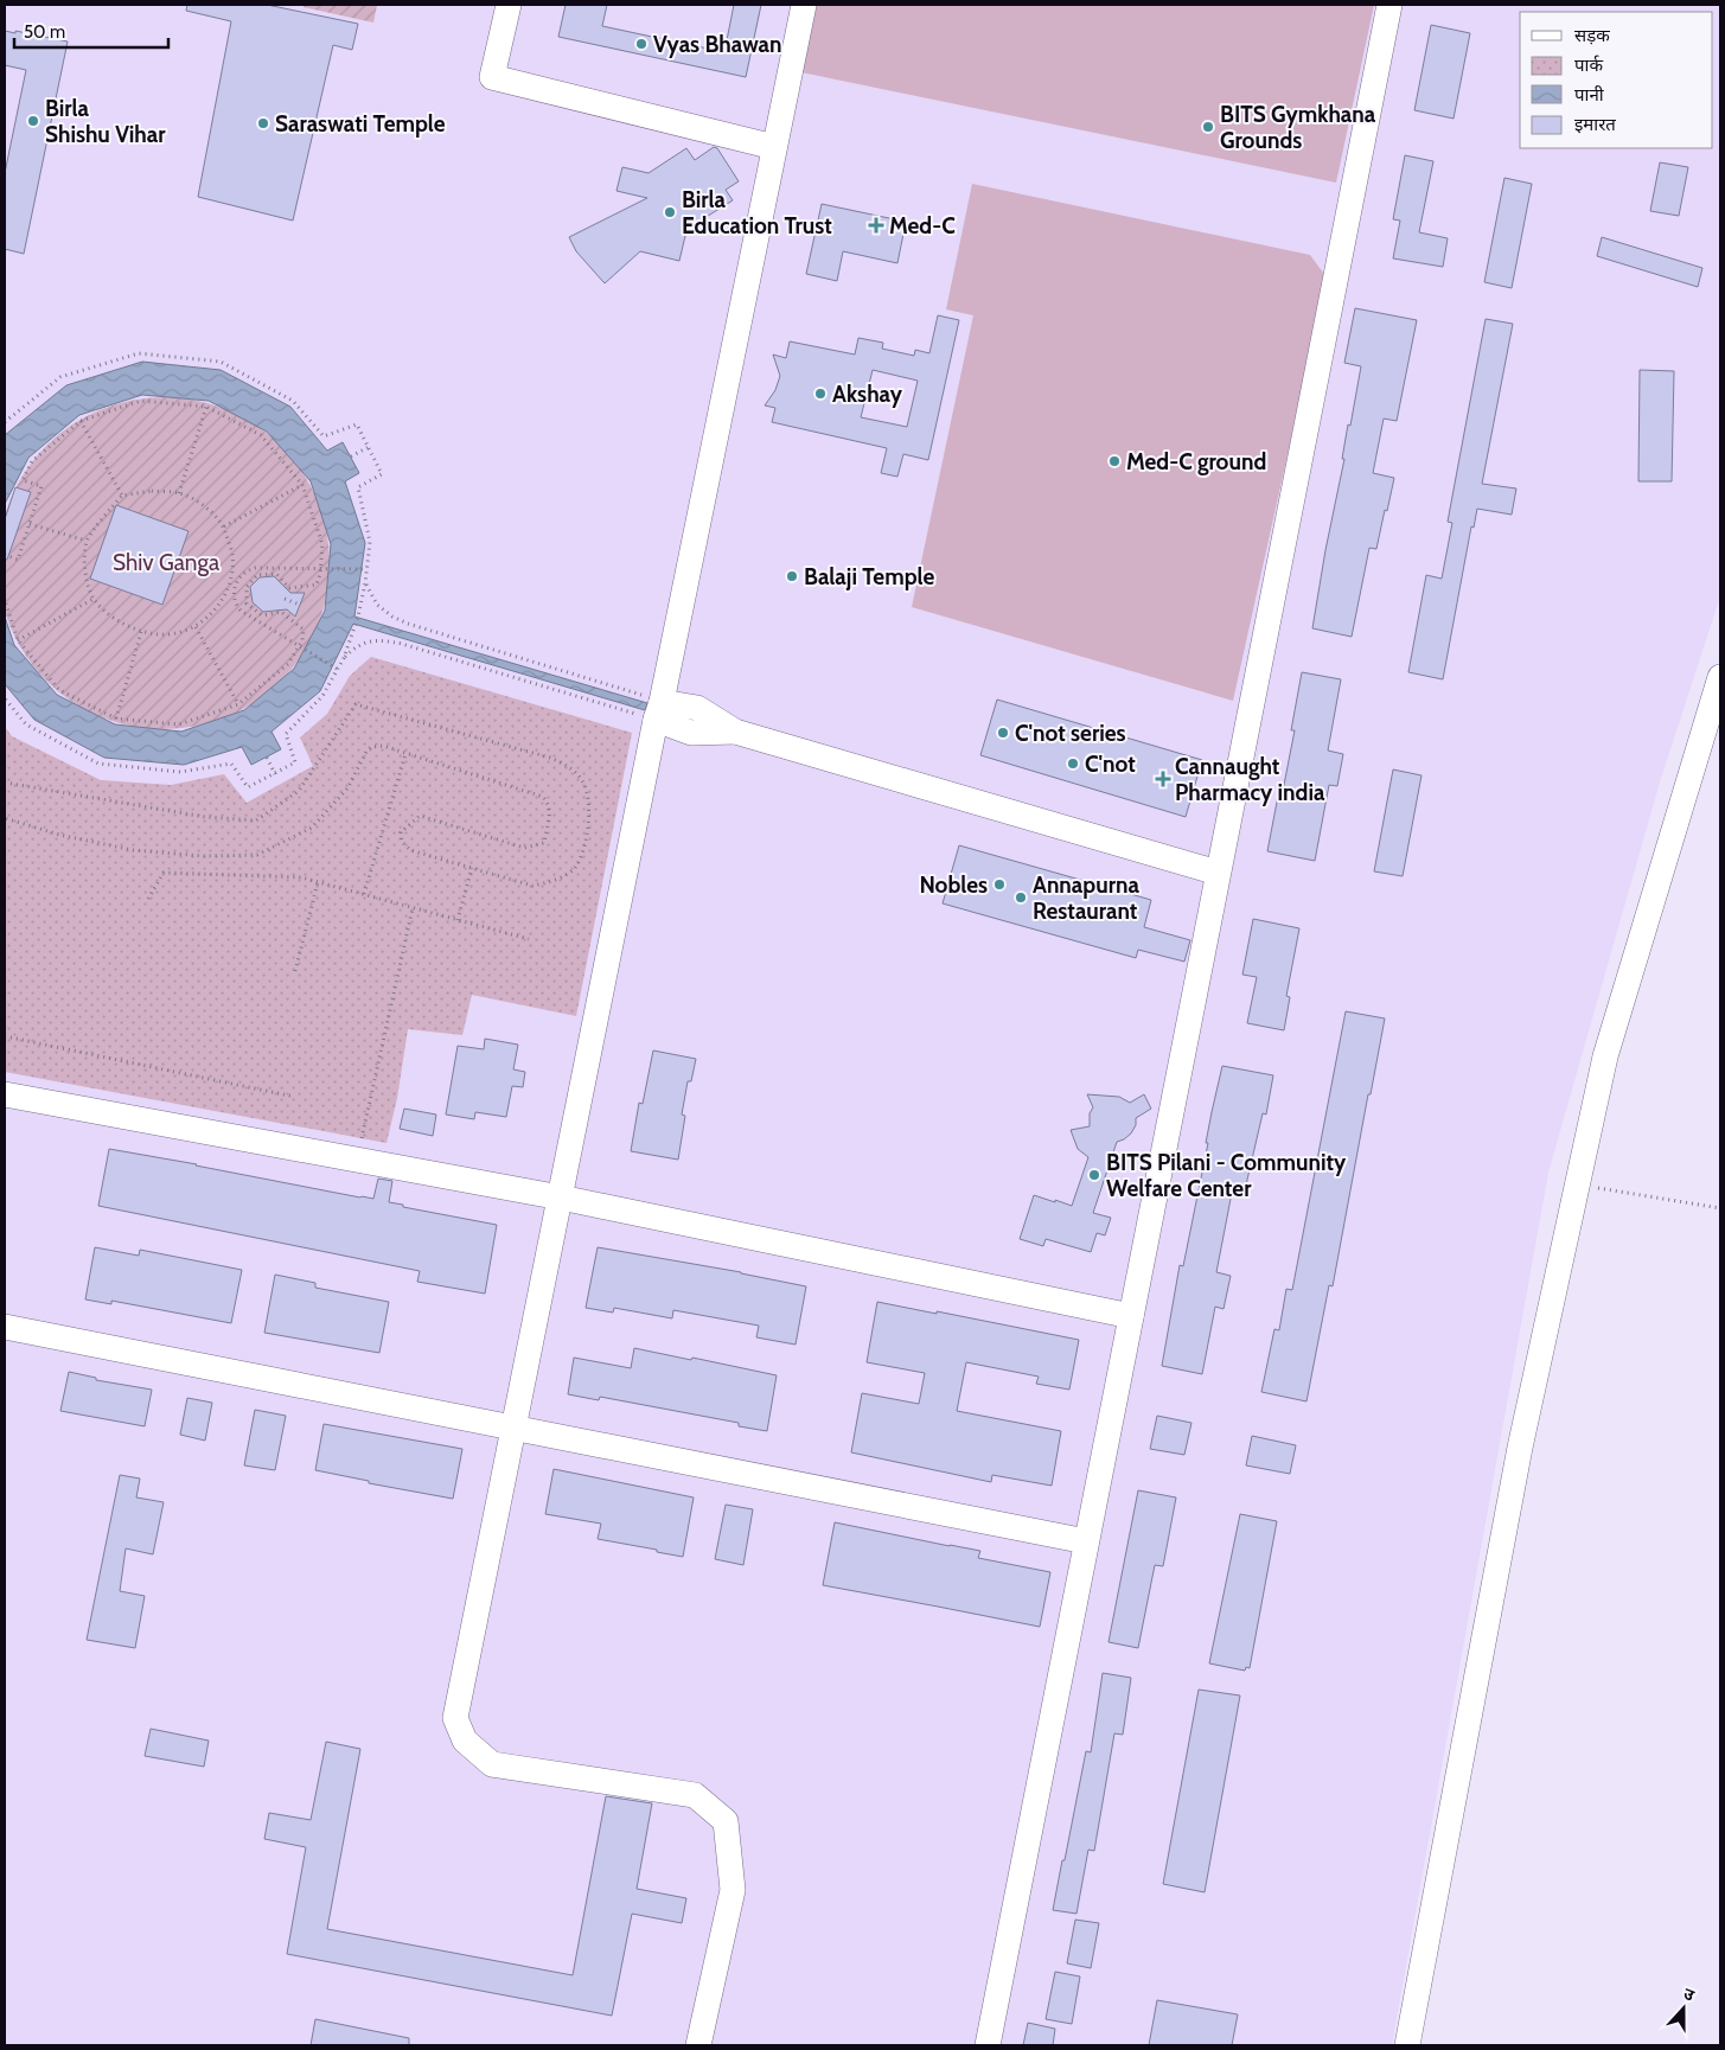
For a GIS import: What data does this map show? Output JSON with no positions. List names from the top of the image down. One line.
{"parks":["Shiv Ganga"],"places":{"other":["Vyas Bhawan","Birla Shishu Vihar","Saraswati Temple","BITS Gymkhana Grounds","Birla Education Trust","Akshay","Med-C ground","Balaji Temple","C'not series","C'not","Nobles","Annapurna Restaurant","BITS Pilani - Community Welfare Center"],"health":["Med-C","Cannaught Pharmacy india"]},"legend":["सड़क","पार्क","पानी","इमारत"],"scale_bar":"50 m","north":"top"}
